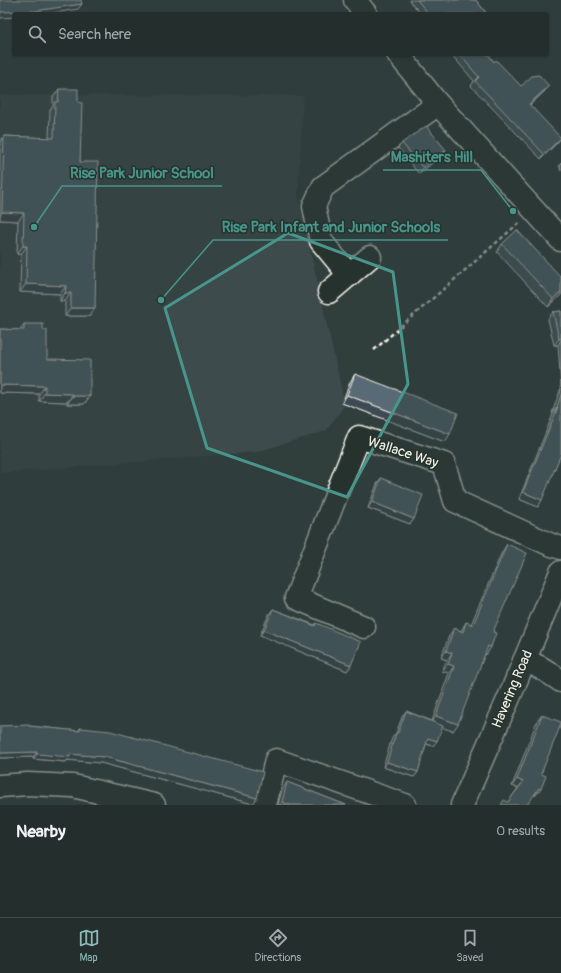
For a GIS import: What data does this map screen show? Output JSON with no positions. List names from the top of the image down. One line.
{"streets":{"street":["Wallace Way","Havering Road"]},"places":["Mashiters Hill","Rise Park Junior School","Rise Park Infant and Junior Schools"],"page":{"search":"Search here","heading":["Nearby","0 results"],"nav":["Map","Directions","Saved"]}}
